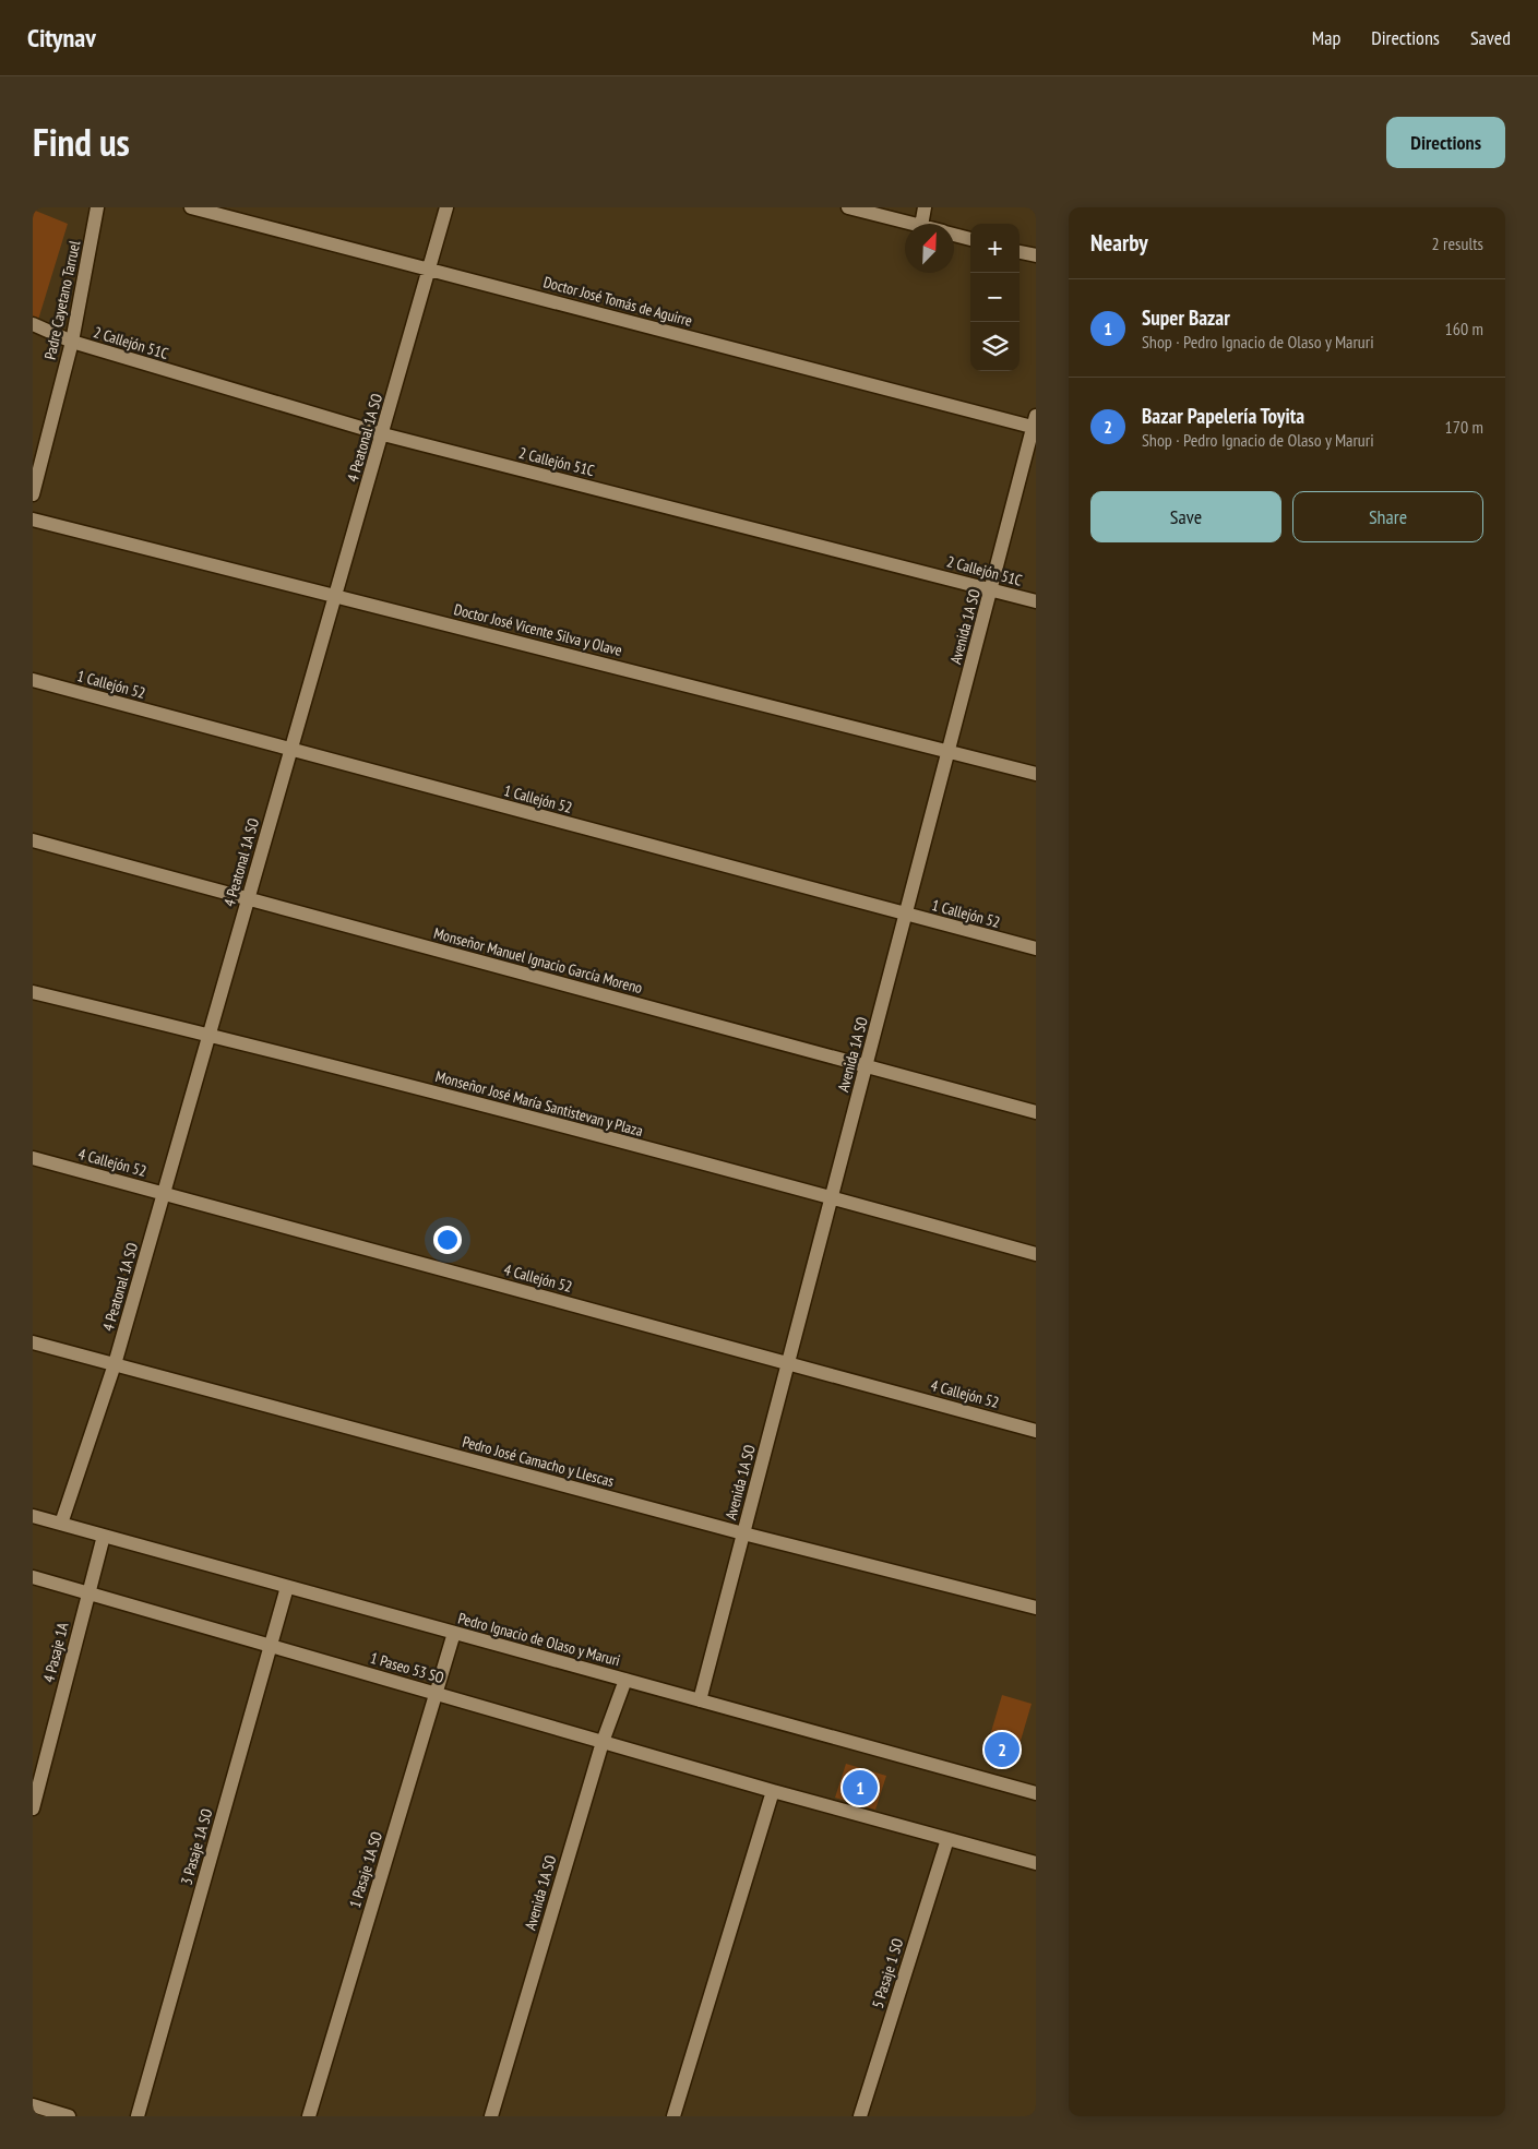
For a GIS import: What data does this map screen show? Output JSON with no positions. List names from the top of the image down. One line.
{"streets":{"street":["Padre Cayetano Tarruel","Doctor José Tomás de Aguirre","2 Callejón 51C","4 Peatonal 1A SO","Avenida 1A SO","Doctor José Vicente Silva y Olave","1 Callejón 52","Monseñor Manuel Ignacio García Moreno","Monseñor José María Santistevan y Plaza","4 Callejón 52","Pedro José Camacho y Llescas","Pedro Ignacio de Olaso y Maruri","4 Pasaje 1A","1 Paseo 53 SO","3 Pasaje 1A SO","1 Pasaje 1A SO","5 Pasaje 1 SO"]},"crossings":[["Padre Cayetano Tarruel","2 Callejón 51C"],["Doctor José Tomás de Aguirre","4 Peatonal 1A SO"],["Doctor José Tomás de Aguirre","Avenida 1A SO"],["2 Callejón 51C","4 Peatonal 1A SO"],["2 Callejón 51C","Avenida 1A SO"],["4 Peatonal 1A SO","Doctor José Vicente Silva y Olave"],["4 Peatonal 1A SO","1 Callejón 52"],["4 Peatonal 1A SO","Monseñor Manuel Ignacio García Moreno"],["4 Peatonal 1A SO","Monseñor José María Santistevan y Plaza"],["4 Peatonal 1A SO","4 Callejón 52"],["4 Peatonal 1A SO","Pedro José Camacho y Llescas"],["4 Peatonal 1A SO","Pedro Ignacio de Olaso y Maruri"],["Avenida 1A SO","Doctor José Vicente Silva y Olave"],["Avenida 1A SO","1 Callejón 52"],["Avenida 1A SO","Monseñor Manuel Ignacio García Moreno"],["Avenida 1A SO","Monseñor José María Santistevan y Plaza"],["Avenida 1A SO","4 Callejón 52"],["Avenida 1A SO","Pedro José Camacho y Llescas"],["Avenida 1A SO","Pedro Ignacio de Olaso y Maruri"],["Avenida 1A SO","1 Paseo 53 SO"],["Pedro Ignacio de Olaso y Maruri","4 Pasaje 1A"],["Pedro Ignacio de Olaso y Maruri","3 Pasaje 1A SO"],["Pedro Ignacio de Olaso y Maruri","1 Pasaje 1A SO"],["4 Pasaje 1A","1 Paseo 53 SO"],["1 Paseo 53 SO","3 Pasaje 1A SO"],["1 Paseo 53 SO","1 Pasaje 1A SO"],["1 Paseo 53 SO","5 Pasaje 1 SO"]],"north":"top right","page":{"header":"Citynav","nav":["Map","Directions","Saved"],"title":"Find us","buttons":["Directions",["Save","Share"]],"heading":["Nearby","2 results"],"map_buttons":["+","−"],"list":[{"mark":"1","name":"Super Bazar","note":"Shop · Pedro Ignacio de Olaso y Maruri","value":"160 m"},{"mark":"2","name":"Bazar Papelería Toyita","note":"Shop · Pedro Ignacio de Olaso y Maruri","value":"170 m"}],"pins":["2","1"]}}
